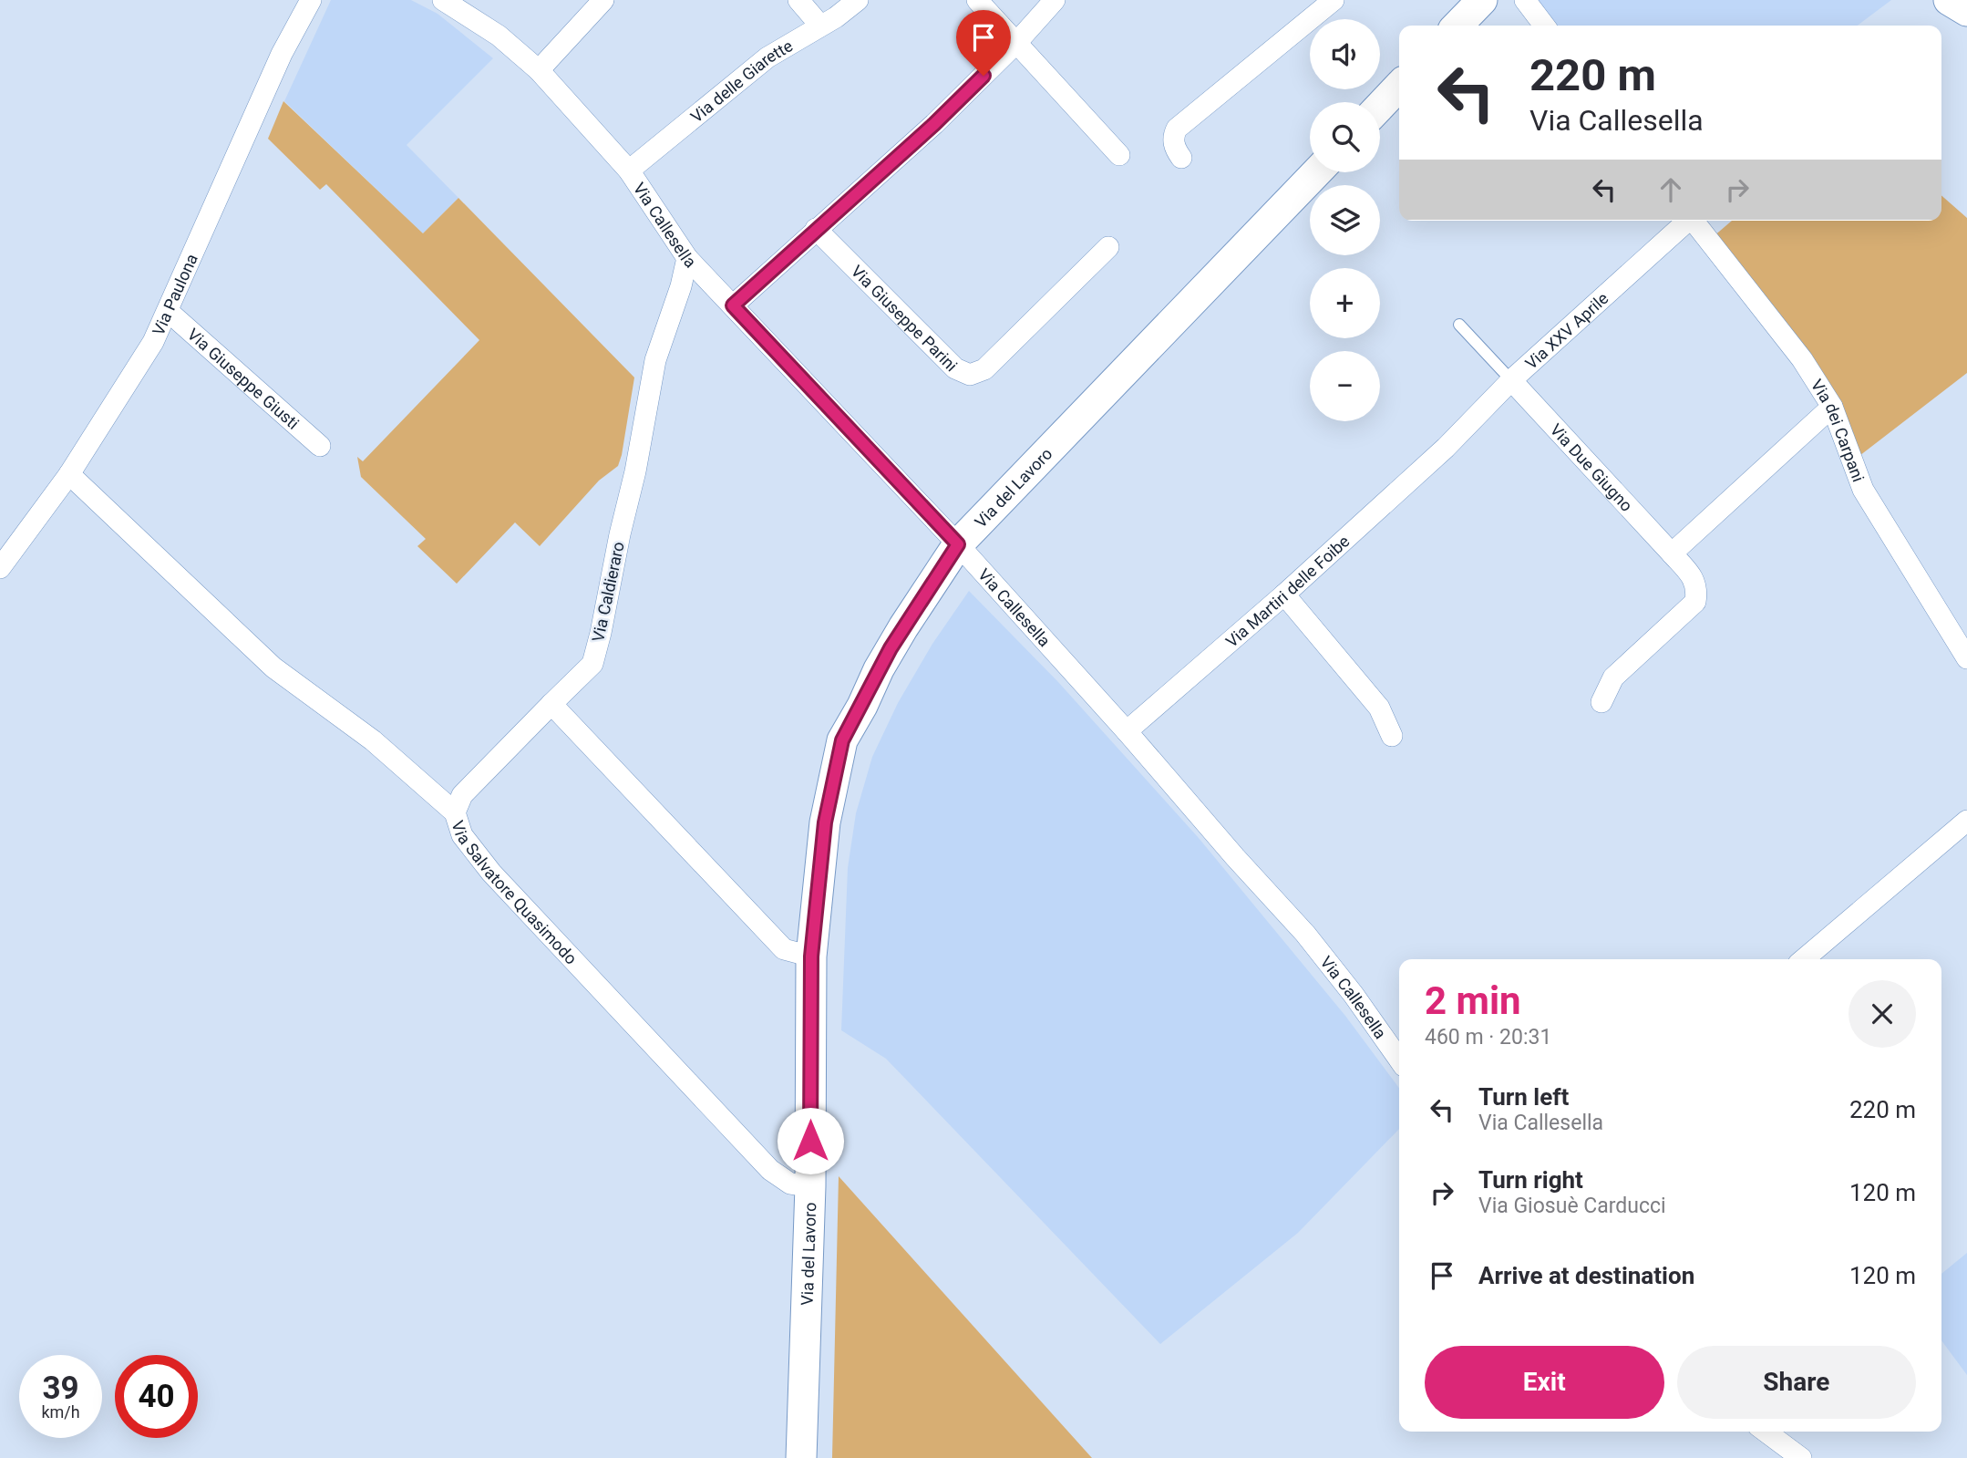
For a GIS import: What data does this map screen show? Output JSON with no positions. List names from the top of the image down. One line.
{"streets":{"street":["Via delle Giarette","Via Callesella","Via Paulona","Via Giuseppe Parini","Via XXV Aprile","Via Giuseppe Giusti","Via dei Carpani","Via Due Giugno","Via del Lavoro","Via Martiri delle Foibe","Via Caldieraro","Via Salvatore Quasimodo"]},"crossings":[["Via delle Giarette","Via Callesella"],["Via Callesella","Via del Lavoro"],["Via Callesella","Via Martiri delle Foibe"],["Via Callesella","Via Caldieraro"],["Via Paulona","Via Giuseppe Giusti"],["Via Paulona","Via Salvatore Quasimodo"],["Via XXV Aprile","Via Due Giugno"],["Via XXV Aprile","Via Martiri delle Foibe"],["Via del Lavoro","Via Salvatore Quasimodo"],["Via Caldieraro","Via Salvatore Quasimodo"]],"page":{"map_buttons":["+","−"],"turn":["220 m","Via Callesella"],"heading":["2 min","460 m · 20:31"],"list":[{"name":"Turn left","note":"Via Callesella","value":"220 m"},{"name":"Turn right","note":"Via Giosuè Carducci","value":"120 m"},{"name":"Arrive at destination","value":"120 m"}],"buttons":["Exit","Share"],"speed":"39 km/h","limit":"40"}}
